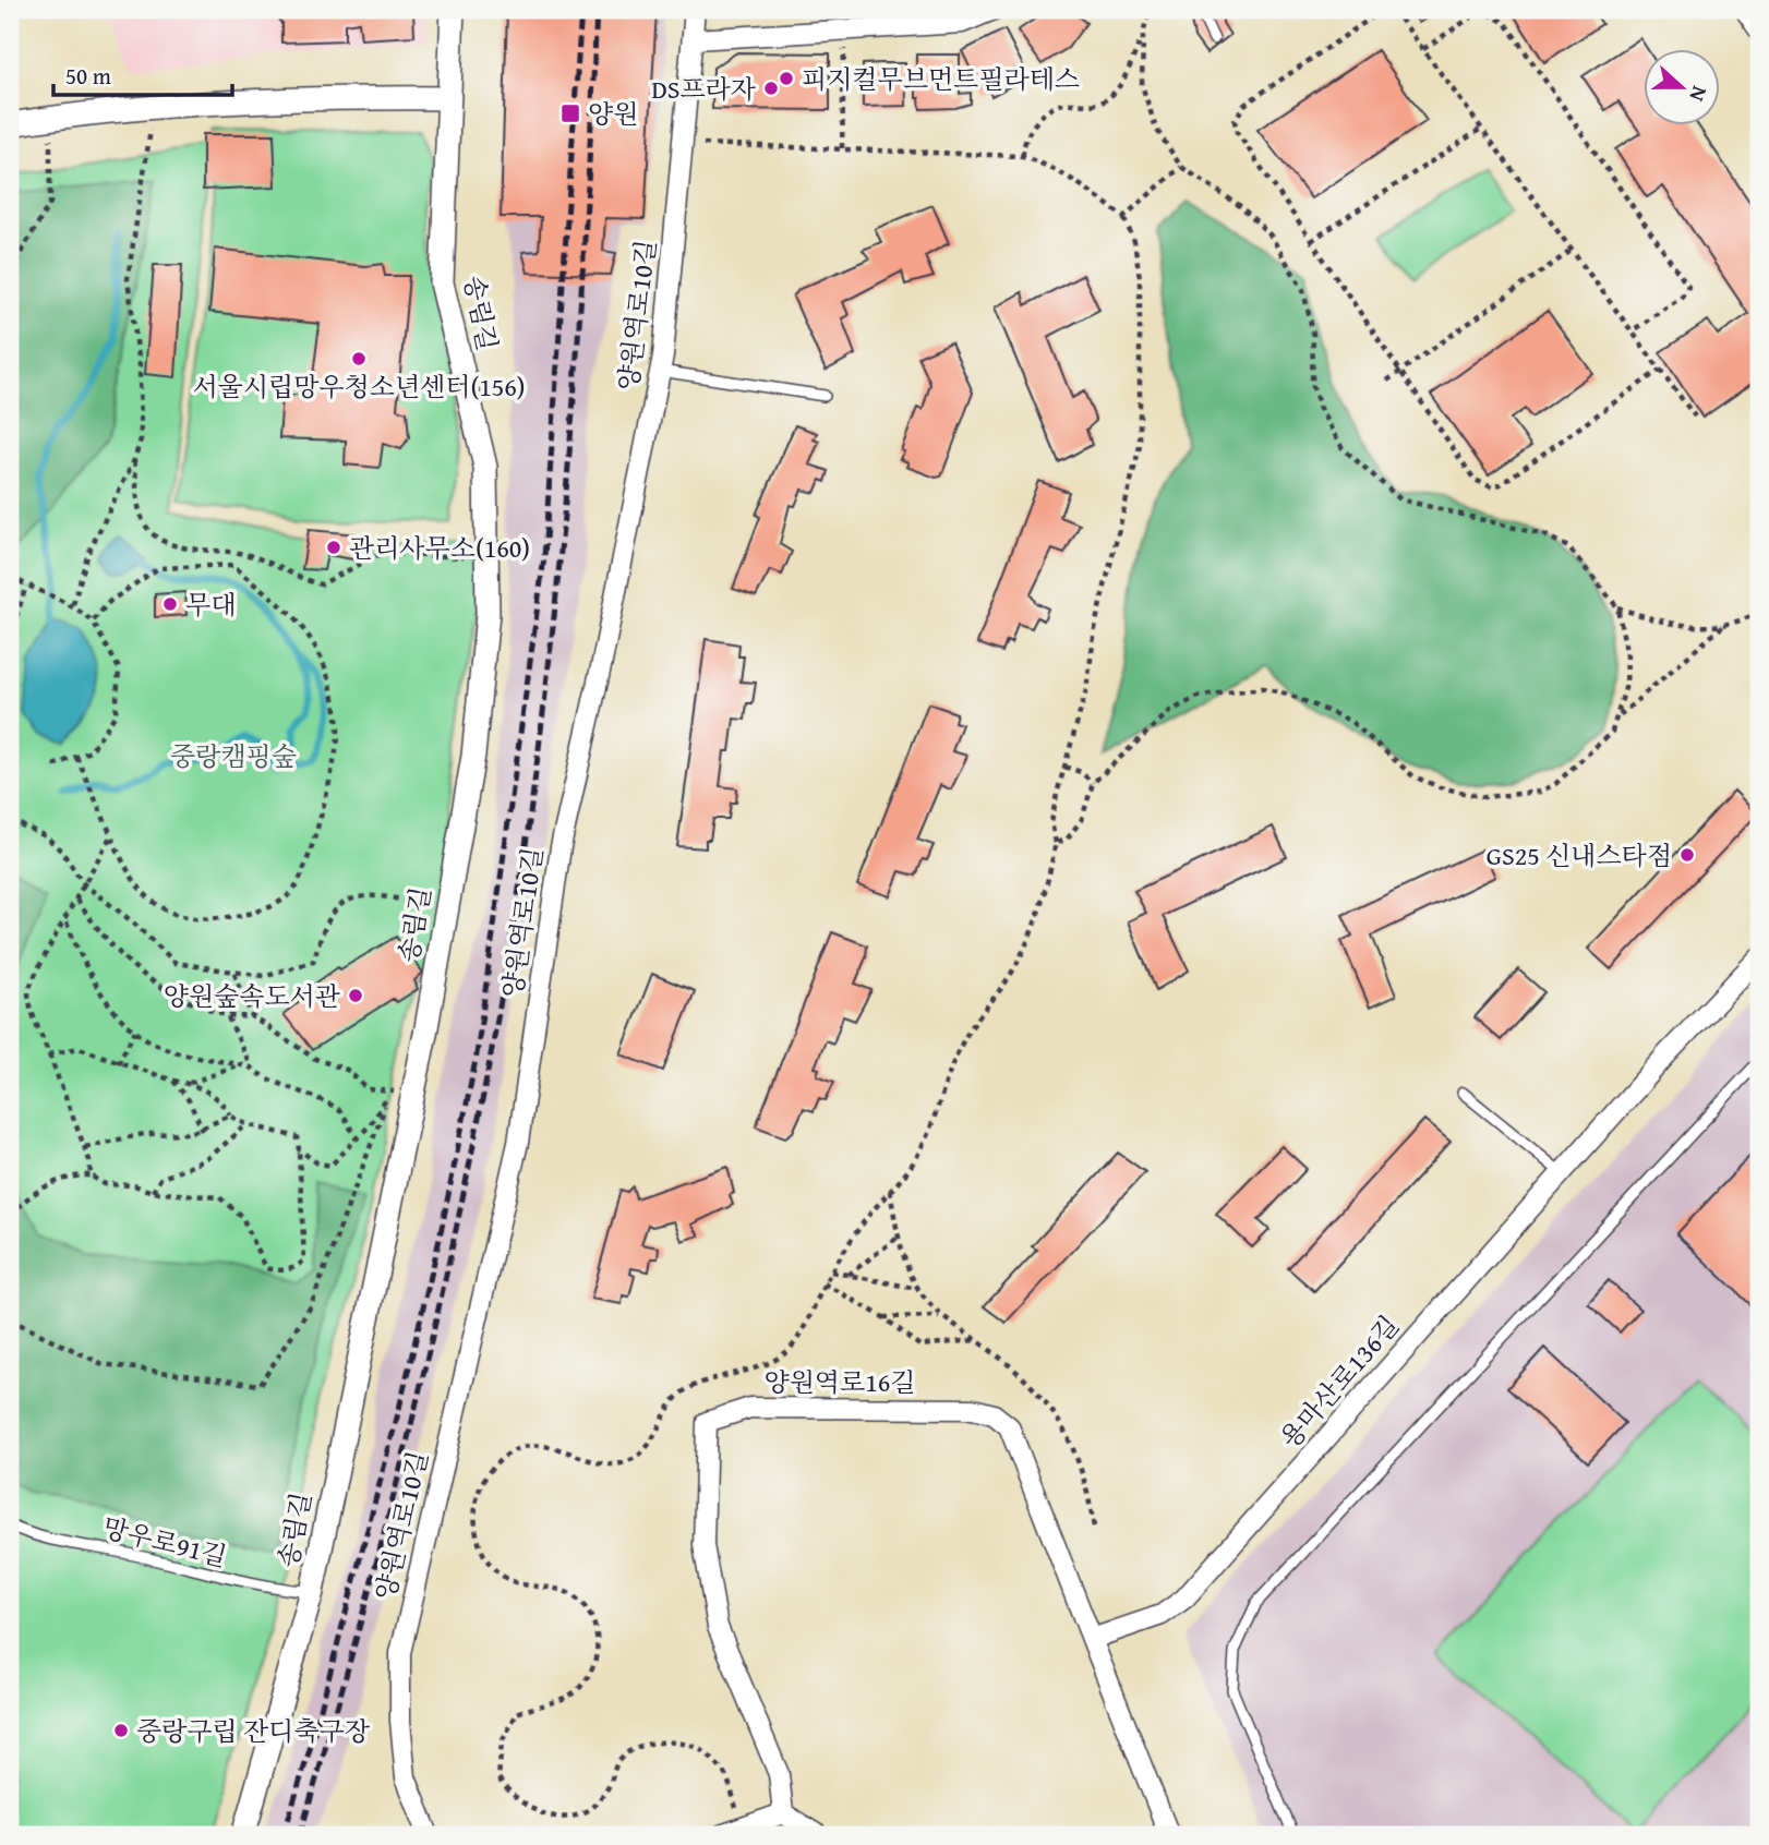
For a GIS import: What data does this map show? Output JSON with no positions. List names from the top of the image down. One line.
{"streets":{"street":["송림길","양원역로10길","양원역로16길","용마산로136길"],"lane":["망우로91길"]},"crossings":[["송림길","망우로91길"],["양원역로16길","용마산로136길"]],"parks":["중랑캠핑숲"],"places":{"other":["피지컬무브먼트필라테스","DS프라자","서울시립망우청소년센터(156)","관리사무소(160)","무대","GS25 신내스타점","양원숲속도서관","중랑구립 잔디축구장"],"transit":["양원"]},"scale_bar":"50 m","north":"right"}
